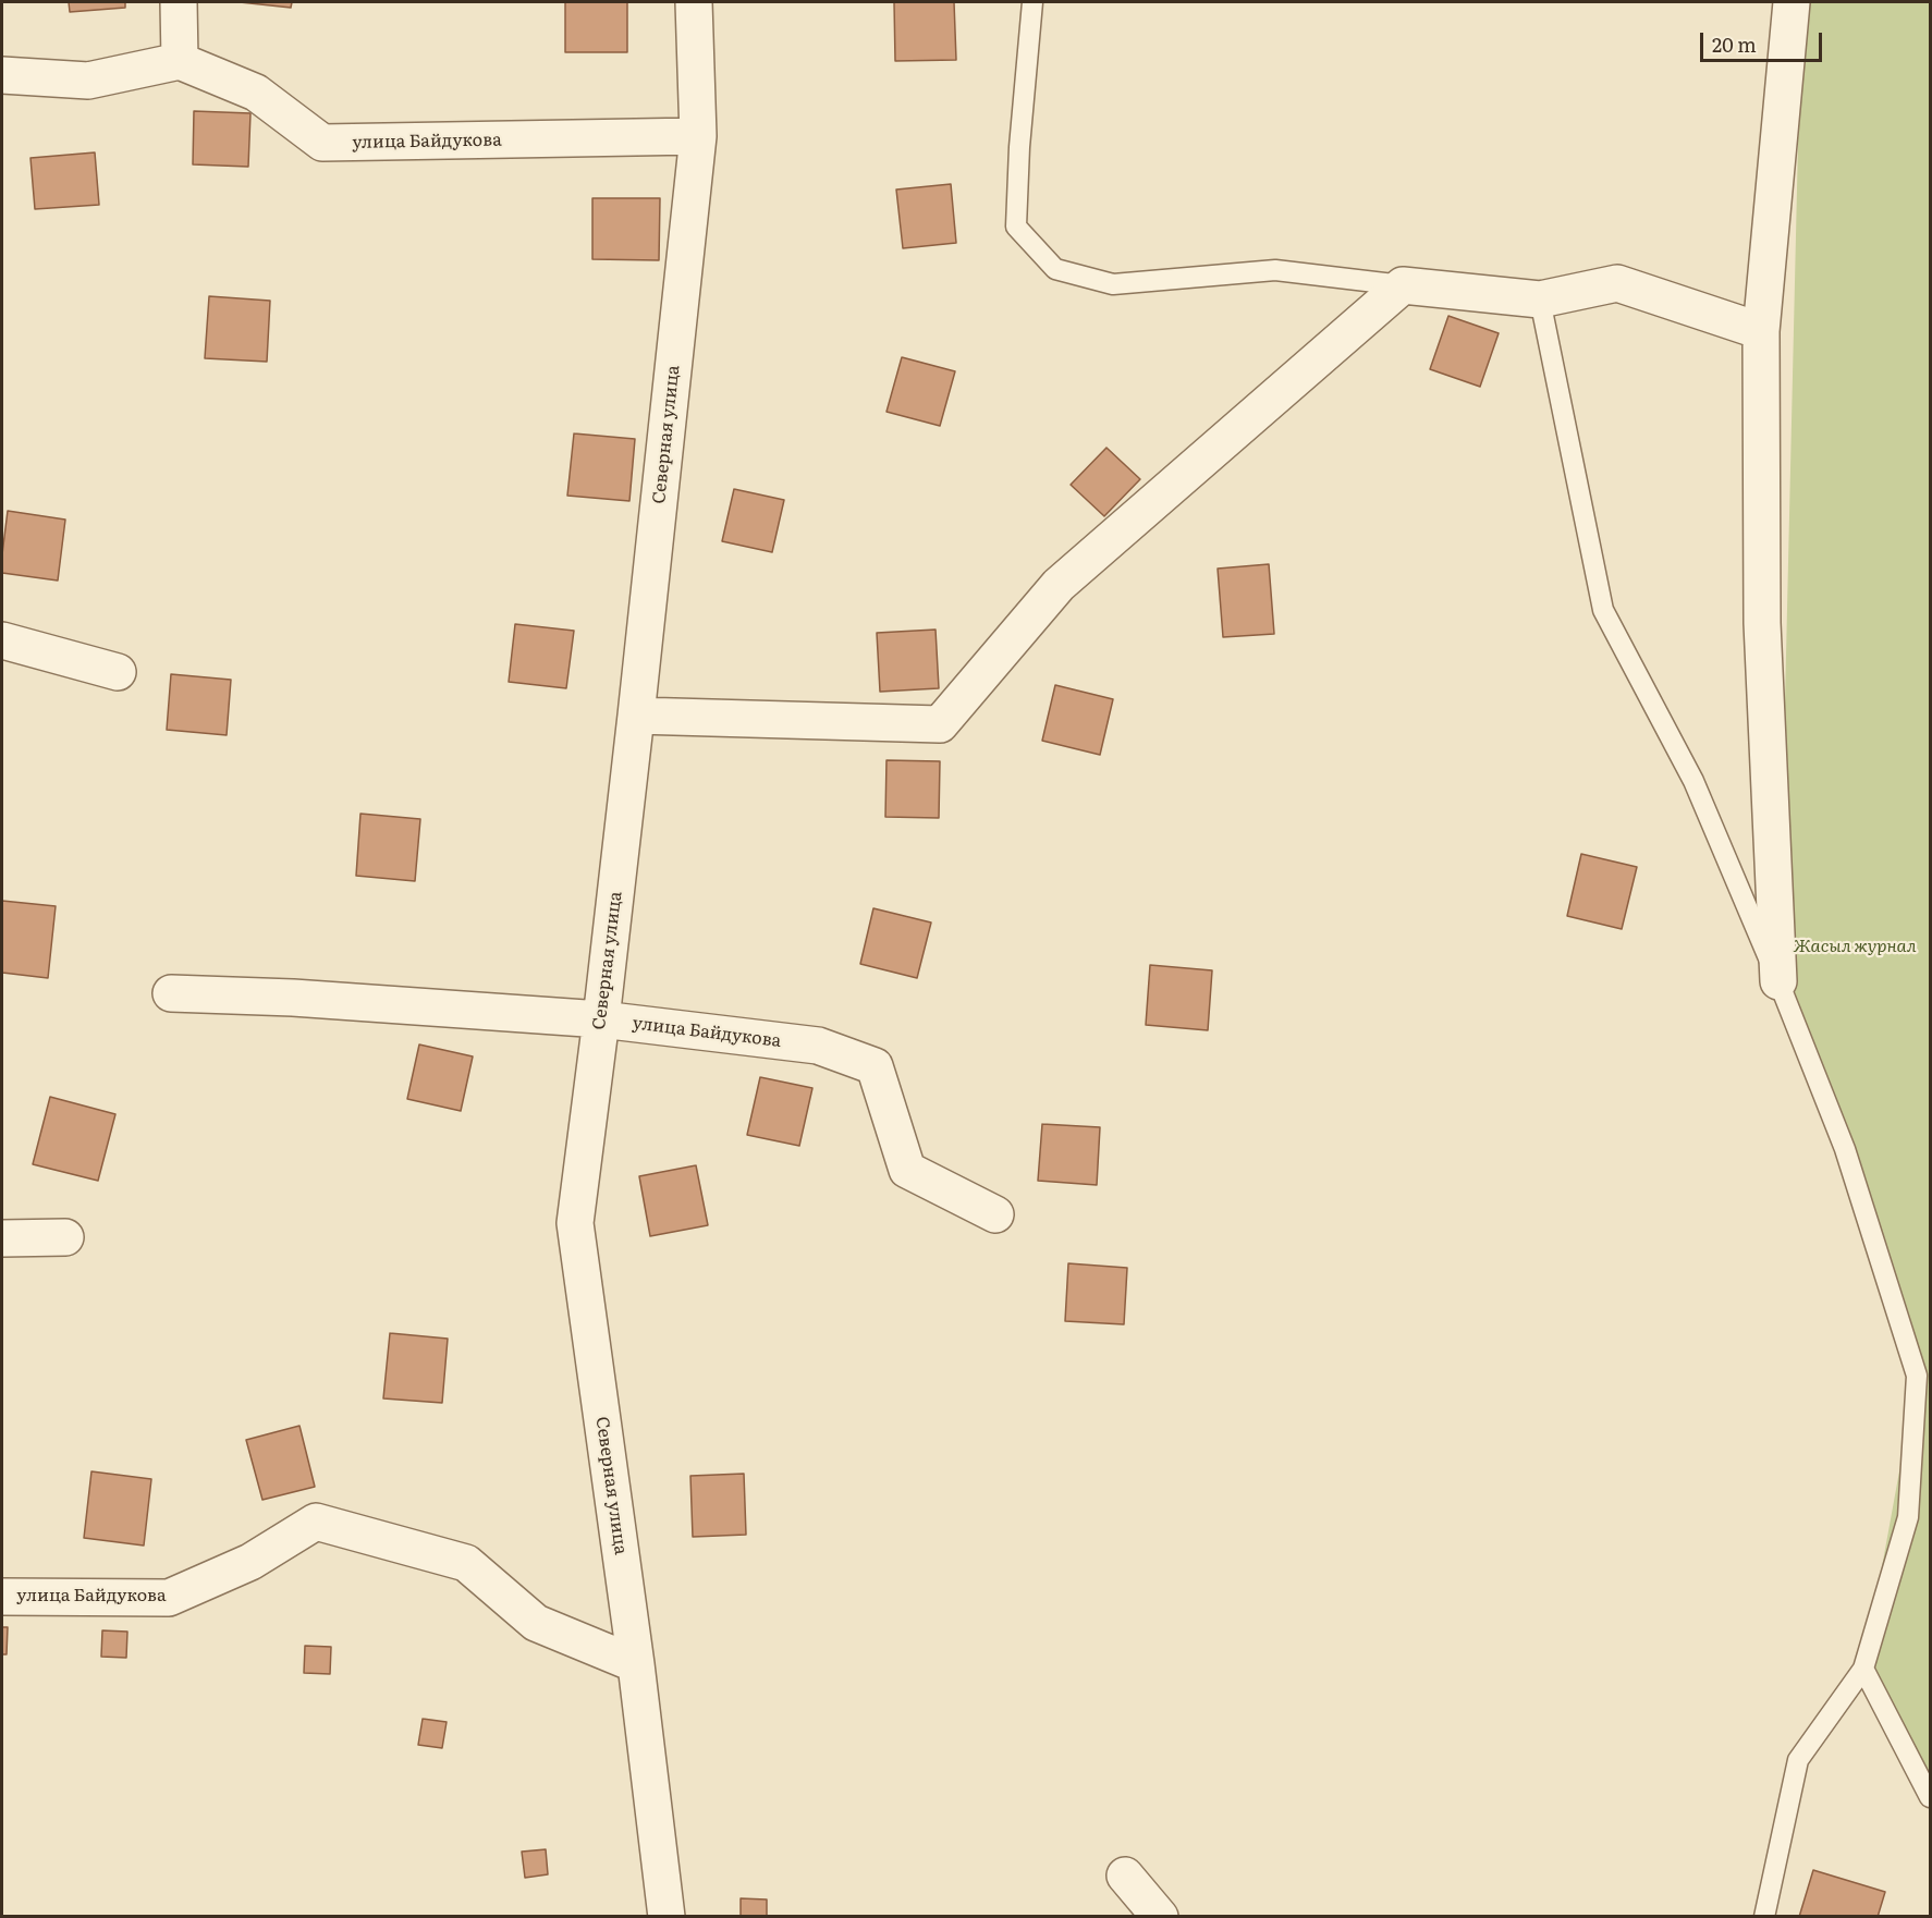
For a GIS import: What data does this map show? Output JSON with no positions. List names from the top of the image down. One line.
{"streets":{"street":["улица Байдукова","Северная улица"]},"crossings":[["улица Байдукова","Северная улица"]],"parks":["Жасыл журнал"],"scale_bar":"20 m"}
